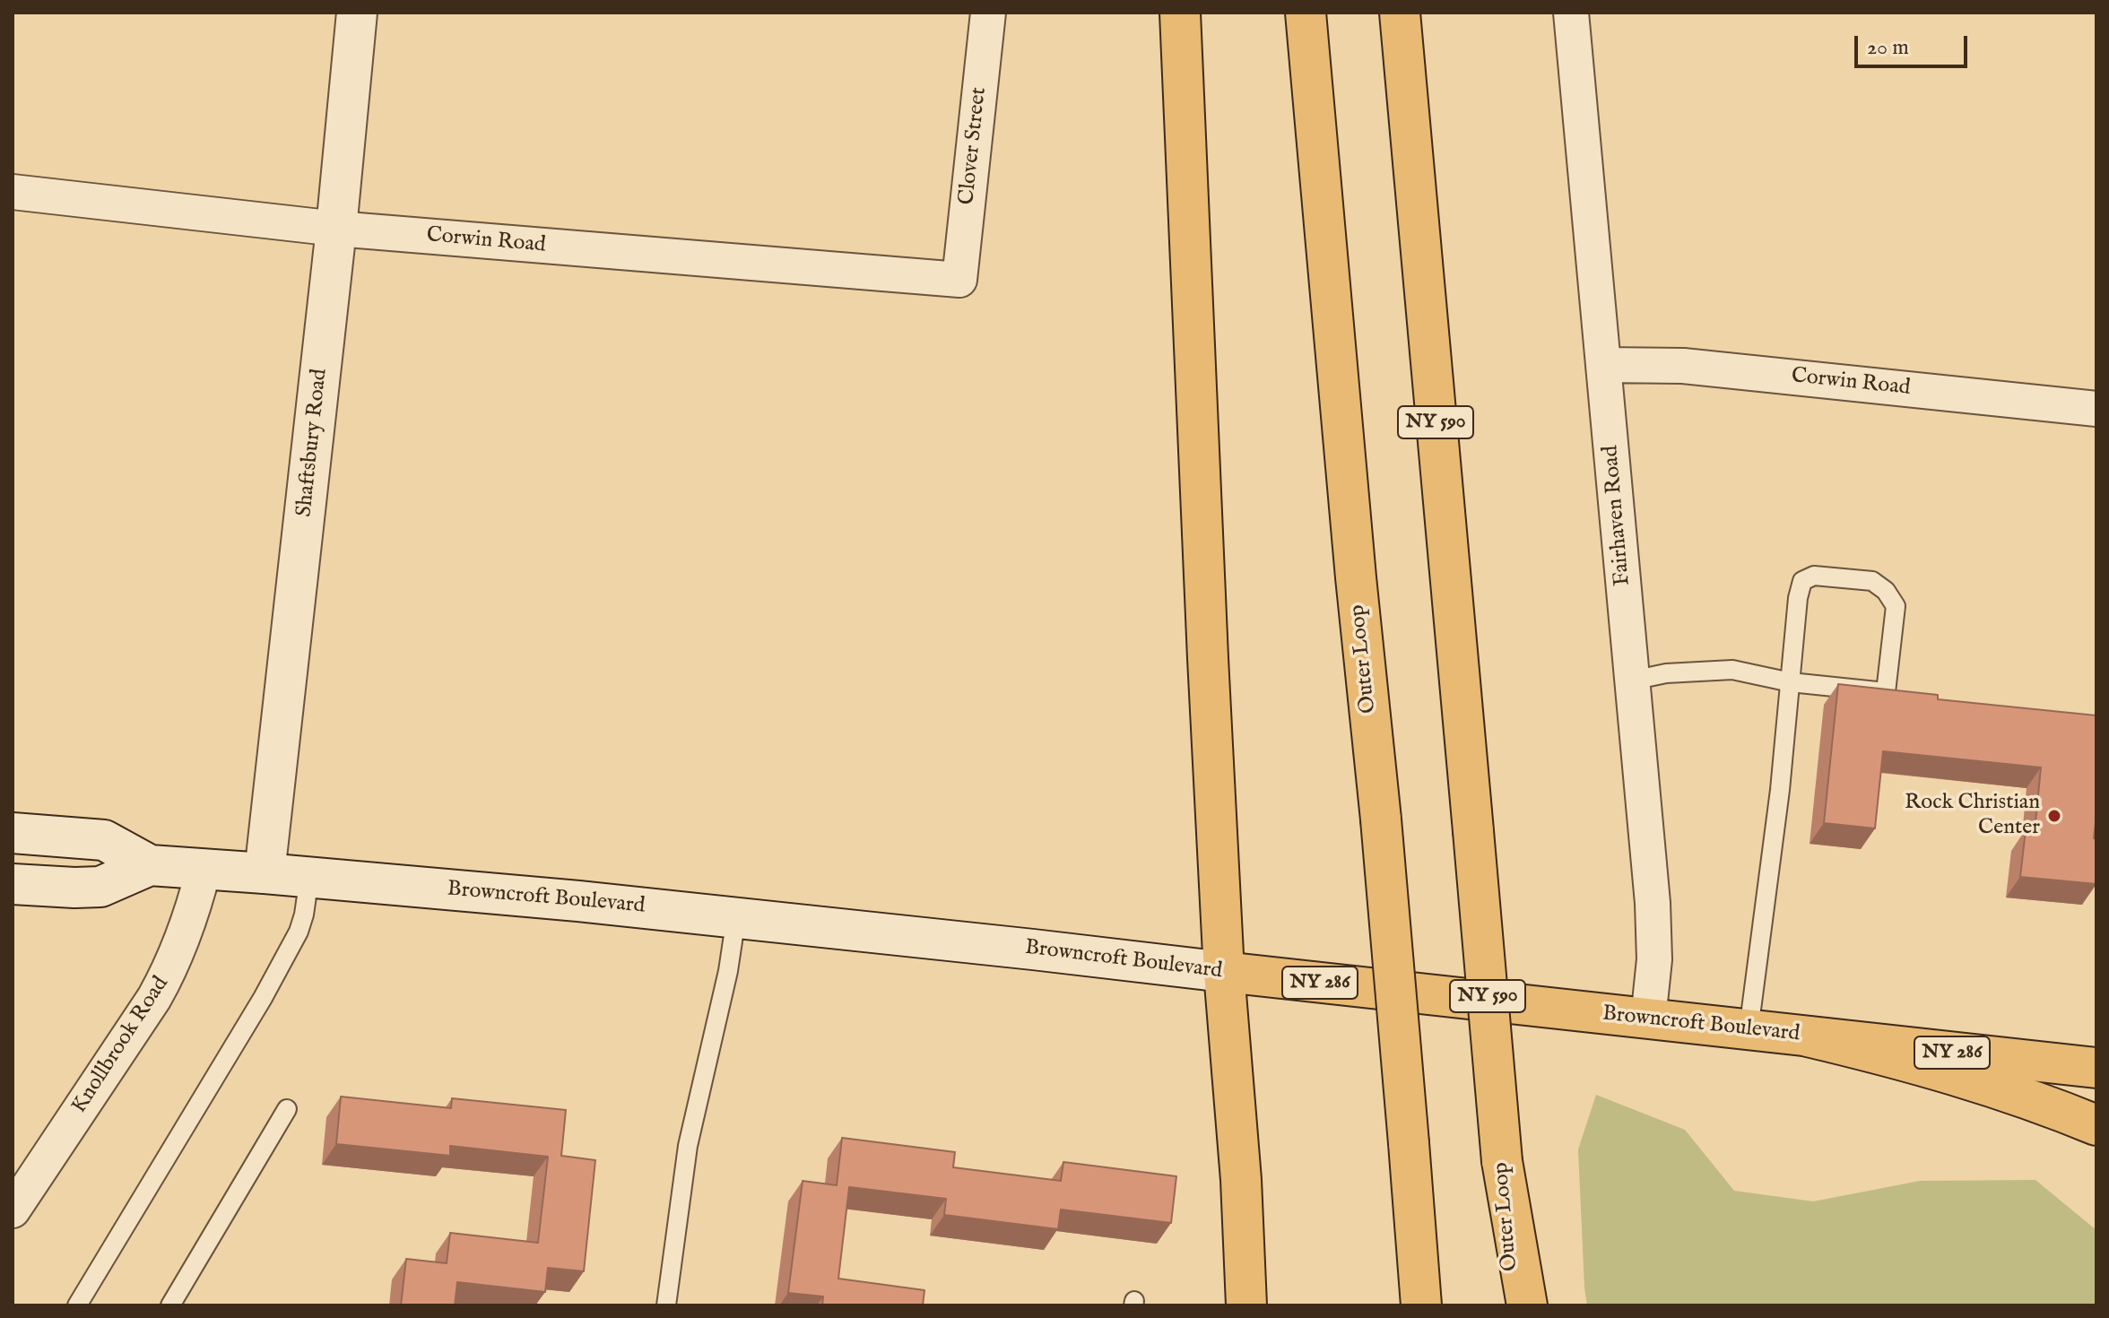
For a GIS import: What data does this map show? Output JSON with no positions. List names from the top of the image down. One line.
{"streets":{"main road":["NY 590","Shaftsbury Road","Outer Loop","Browncroft Boulevard","NY 286"],"street":["Clover Street","Corwin Road","Fairhaven Road","Knollbrook Road"]},"crossings":[["Clover Street","Corwin Road"],["Corwin Road","Shaftsbury Road"],["Corwin Road","Fairhaven Road"],["Shaftsbury Road","Browncroft Boulevard"],["Fairhaven Road","Browncroft Boulevard"],["Browncroft Boulevard","Knollbrook Road"]],"places":["Rock Christian Center"],"scale_bar":"20 m"}
